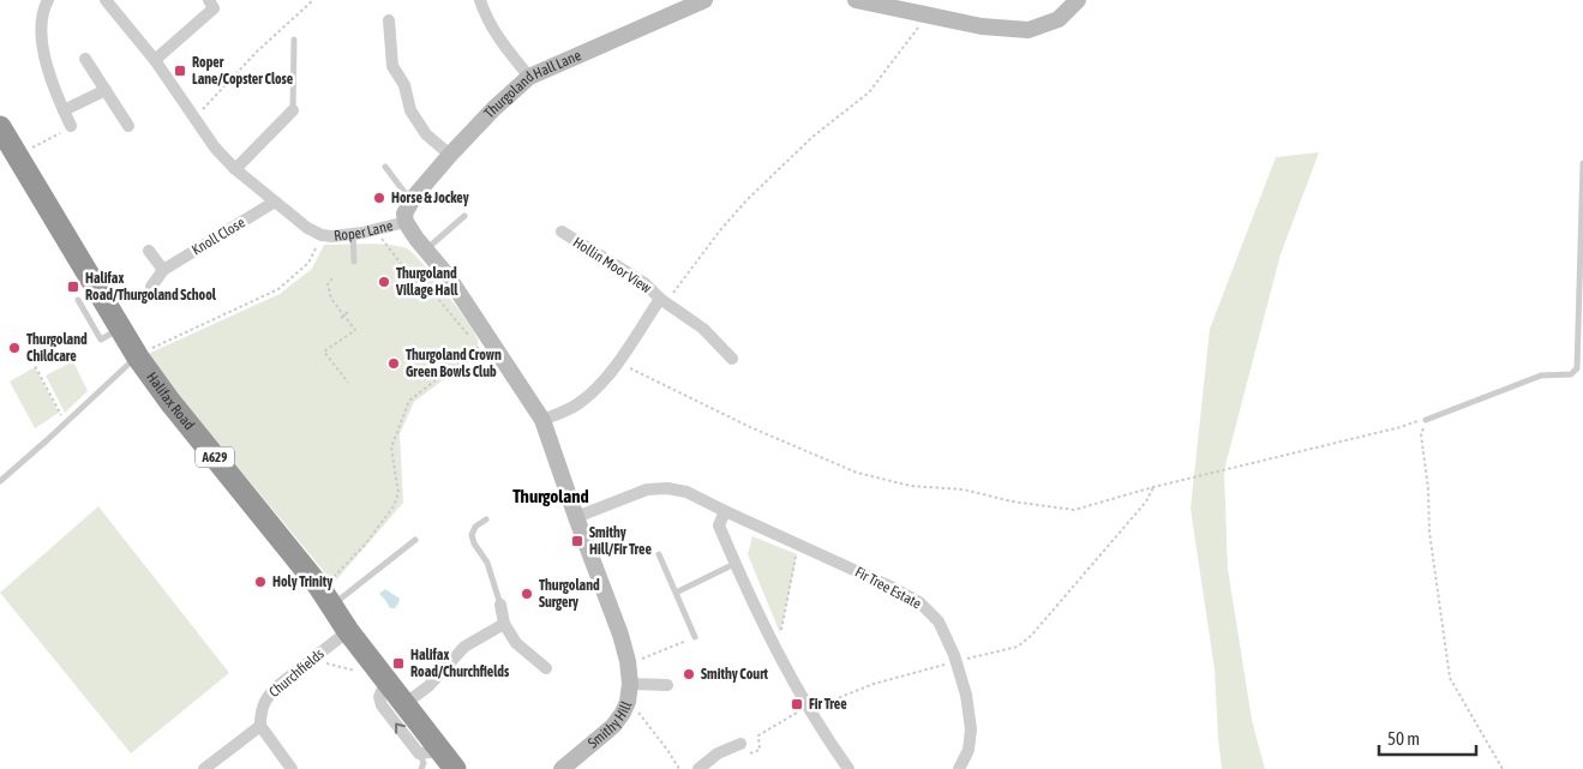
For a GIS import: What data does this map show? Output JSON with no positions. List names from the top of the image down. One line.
{"streets":{"highway":["Halifax Road","A629"],"street":["Thurgoland Hall Lane","Roper Lane","Knoll Close","Hollin Moor View","Fir Tree Estate","Churchfields","Smithy Hill"]},"crossings":[["Thurgoland Hall Lane","Roper Lane"],["Roper Lane","Knoll Close"],["Roper Lane","Hollin Moor View"],["Roper Lane","Fir Tree Estate"],["Roper Lane","Smithy Hill"],["Halifax Road","Churchfields"]],"districts":["Thurgoland"],"places":{"transit":["Roper Lane/Copster Close","Halifax Road/Thurgoland School","Smithy Hill/Fir Tree","Halifax Road/Churchfields","Fir Tree"],"other":["Horse & Jockey","Thurgoland Village Hall","Thurgoland Childcare","Thurgoland Crown Green Bowls Club","Holy Trinity","Thurgoland Surgery","Smithy Court"]},"scale_bar":"50 m"}
